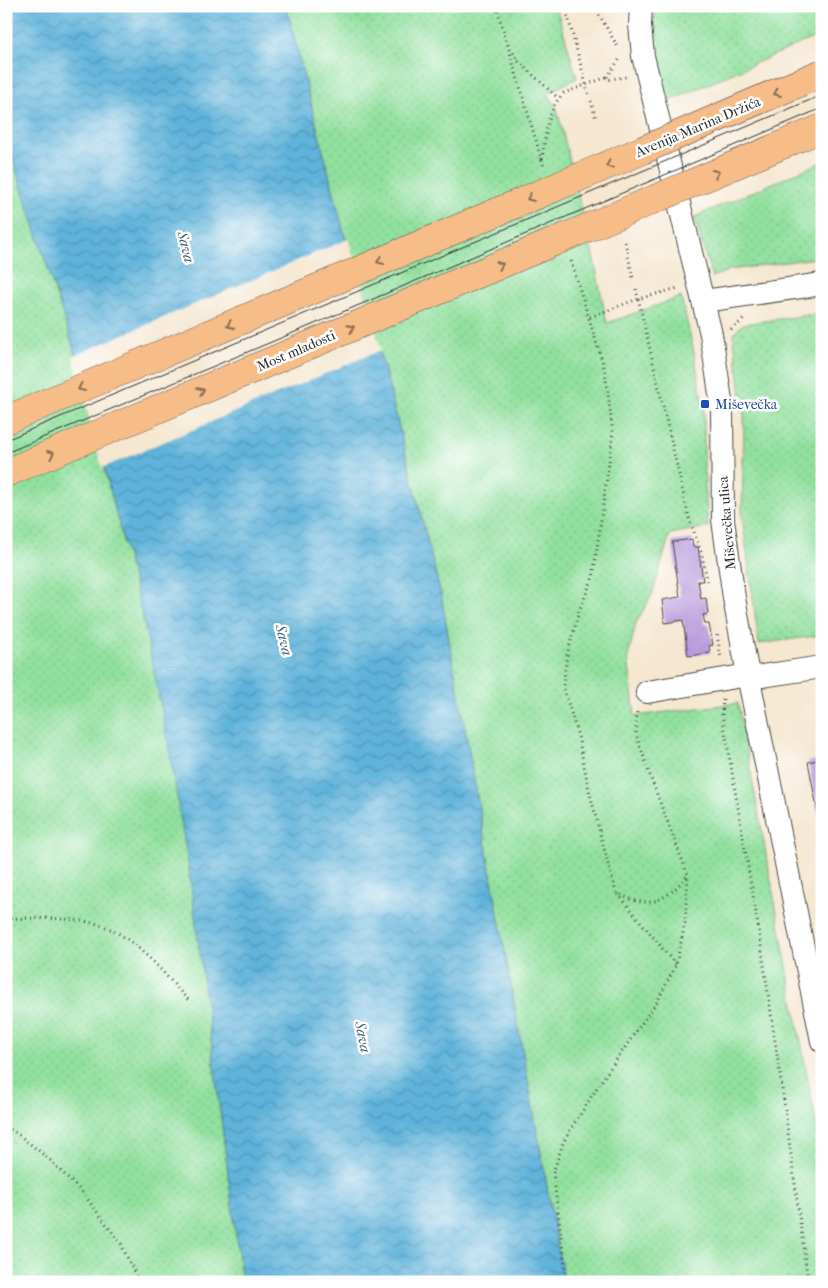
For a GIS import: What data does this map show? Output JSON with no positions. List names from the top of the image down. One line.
{"streets":{"main road":["Avenija Marina Držića","Most mladosti"],"street":["Miševečka ulica"]},"one_way":["Avenija Marina Držića","Most mladosti"],"water":["Sava"],"places":{"transit":["Miševečka"]}}
